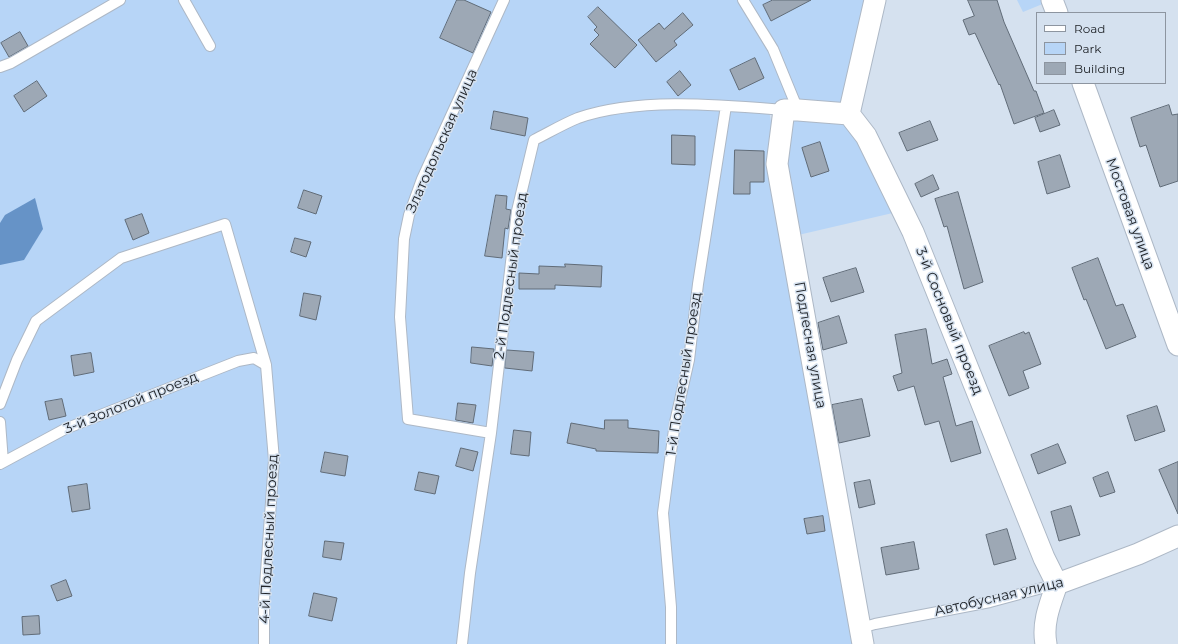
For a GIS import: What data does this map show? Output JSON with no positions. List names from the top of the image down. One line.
{"streets":{"street":["Мостовая улица","3-й Сосновый проезд","Подлесная улица","Автобусная улица"],"lane":["Златодольская улица","2-й Подлесный проезд","1-й Подлесный проезд","3-й Золотой проезд","4-й Подлесный проезд"]},"crossings":[["Златодольская улица","2-й Подлесный проезд"],["2-й Подлесный проезд","Подлесная улица"],["2-й Подлесный проезд","1-й Подлесный проезд"],["3-й Сосновый проезд","Автобусная улица"],["Подлесная улица","Автобусная улица"],["3-й Золотой проезд","4-й Подлесный проезд"]],"legend":["Road","Park","Building"]}
